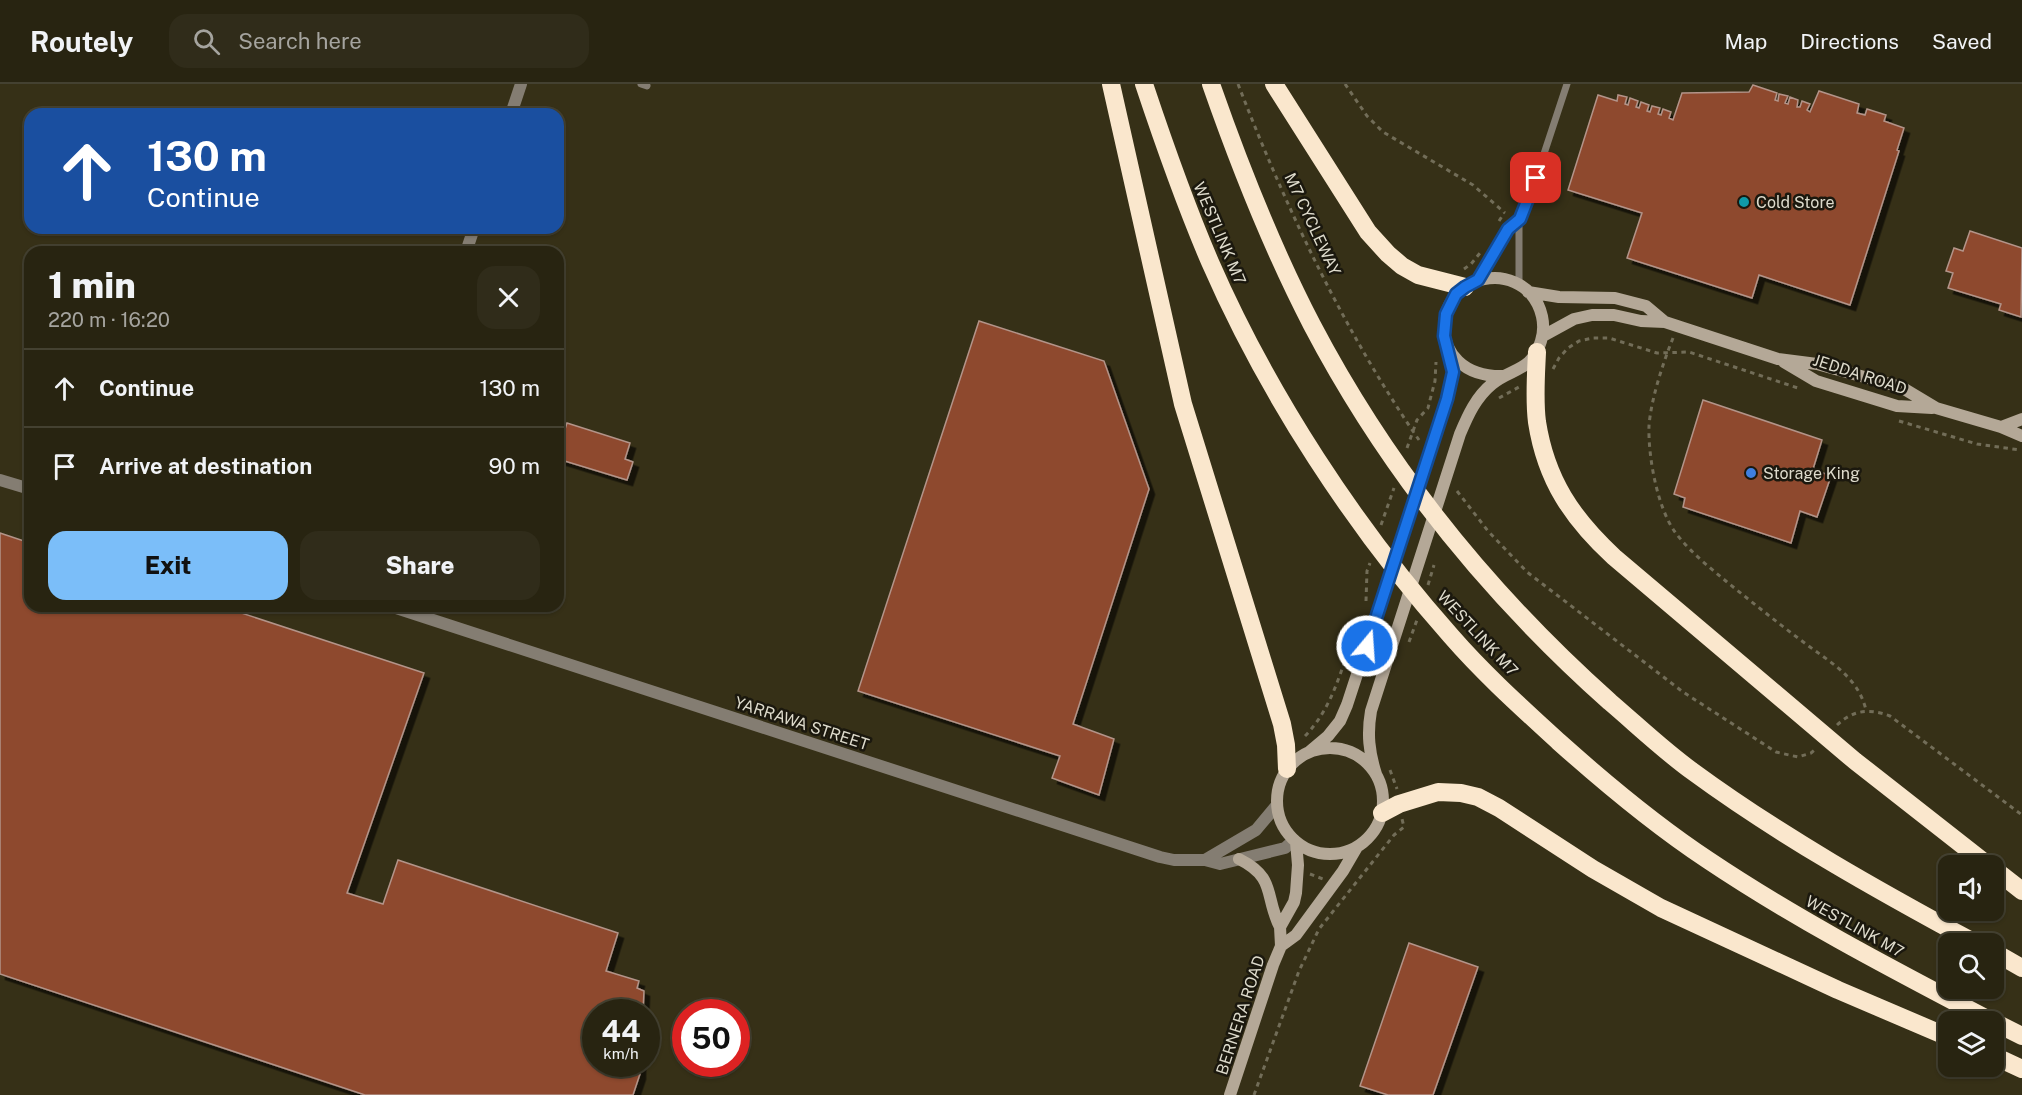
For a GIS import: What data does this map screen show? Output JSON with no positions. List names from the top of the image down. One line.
{"streets":{"highway":["WESTLINK M7"],"main road":["JEDDA ROAD","BERNERA ROAD"],"street":["YARRAWA STREET"],"path":["M7 CYCLEWAY"]},"crossings":[["YARRAWA STREET","BERNERA ROAD"]],"places":["Cold Store","Storage King"],"page":{"header":"Routely","search":"Search here","nav":["Map","Directions","Saved"],"turn":["130 m","Continue"],"heading":["1 min","220 m · 16:20"],"list":[{"name":"Continue","value":"130 m"},{"name":"Arrive at destination","value":"90 m"}],"buttons":["Exit","Share"],"speed":"44 km/h","limit":"50"}}
